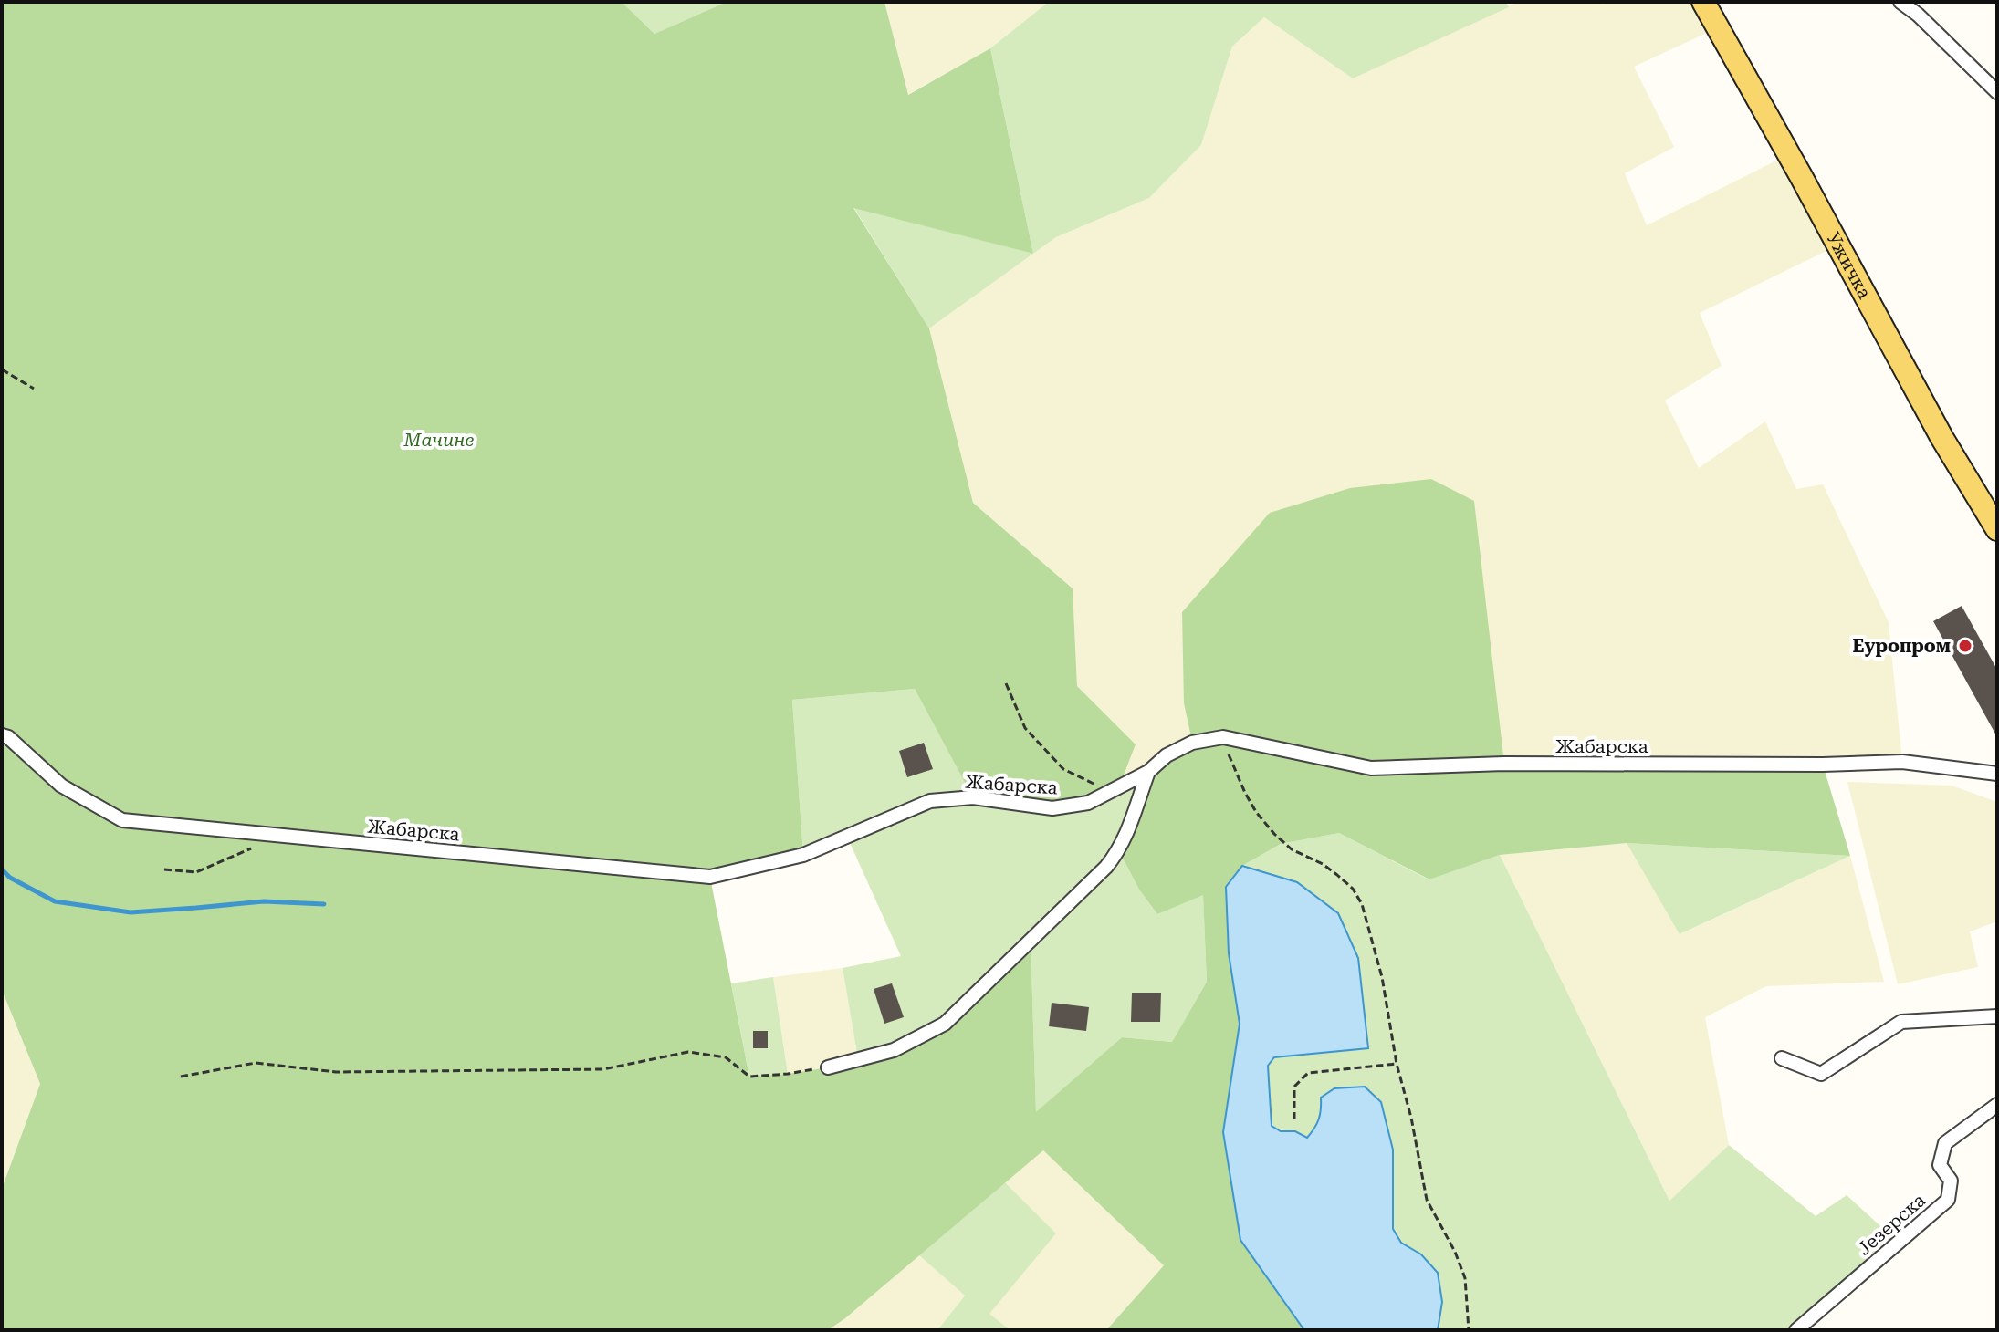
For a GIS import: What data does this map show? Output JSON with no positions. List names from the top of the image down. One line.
{"streets":{"main road":["Ужичка"],"street":["Жабарска","Језерска"]},"parks":["Мачине"],"places":["Еуропром"]}
